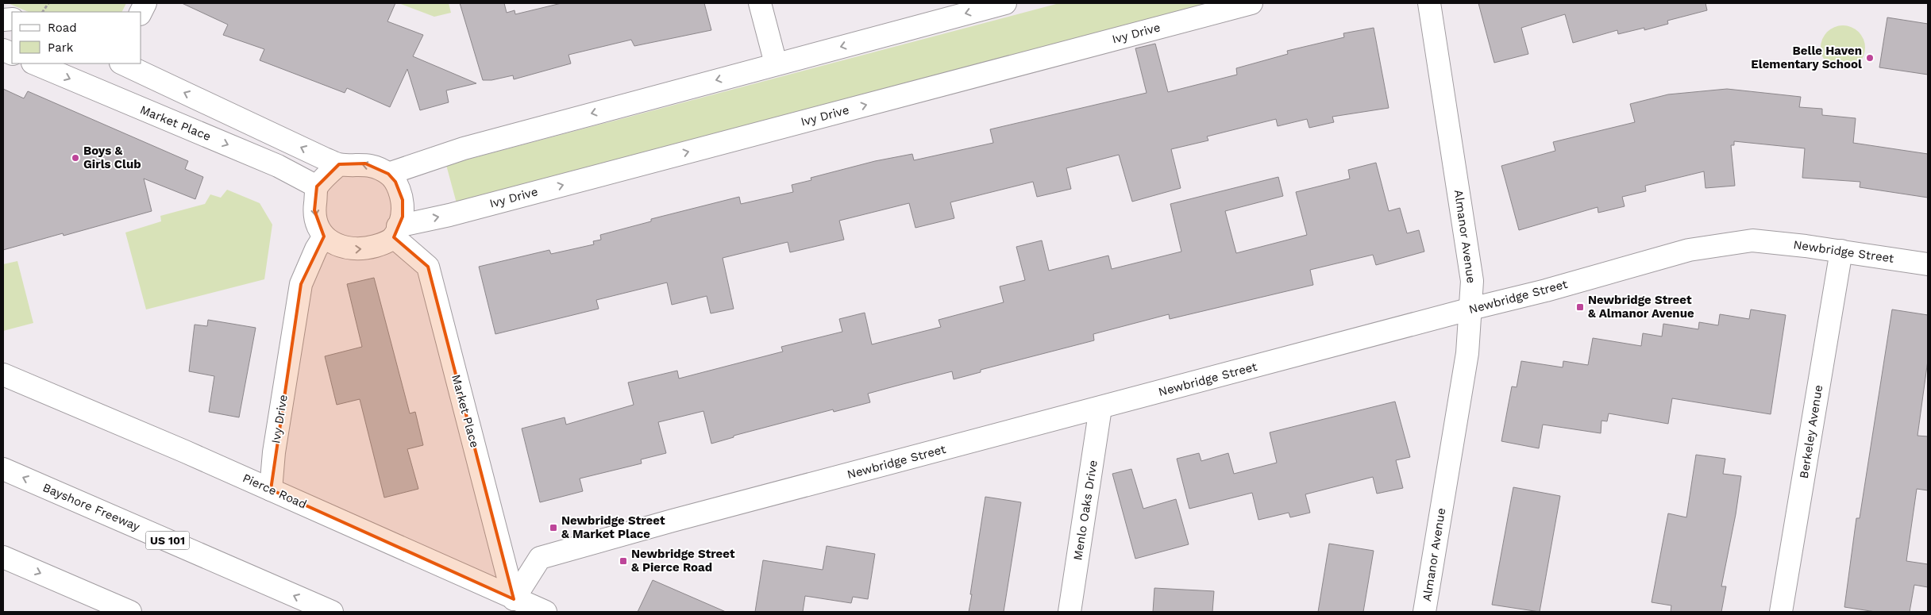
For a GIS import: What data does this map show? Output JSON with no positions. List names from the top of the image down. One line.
{"streets":{"main road":["Ivy Drive","Market Place","Almanor Avenue","Newbridge Street","Berkeley Avenue","Pierce Road","Bayshore Freeway","Menlo Oaks Drive","US 101"]},"crossings":[["Ivy Drive","Market Place"],["Ivy Drive","Pierce Road"],["Market Place","Newbridge Street"],["Market Place","Pierce Road"],["Almanor Avenue","Newbridge Street"],["Newbridge Street","Berkeley Avenue"],["Newbridge Street","Pierce Road"],["Newbridge Street","Menlo Oaks Drive"]],"places":{"other":["Belle Haven Elementary School","Boys & Girls Club"],"transit":["Newbridge Street & Almanor Avenue","Newbridge Street & Market Place","Newbridge Street & Pierce Road"]},"legend":["Road","Park"]}
